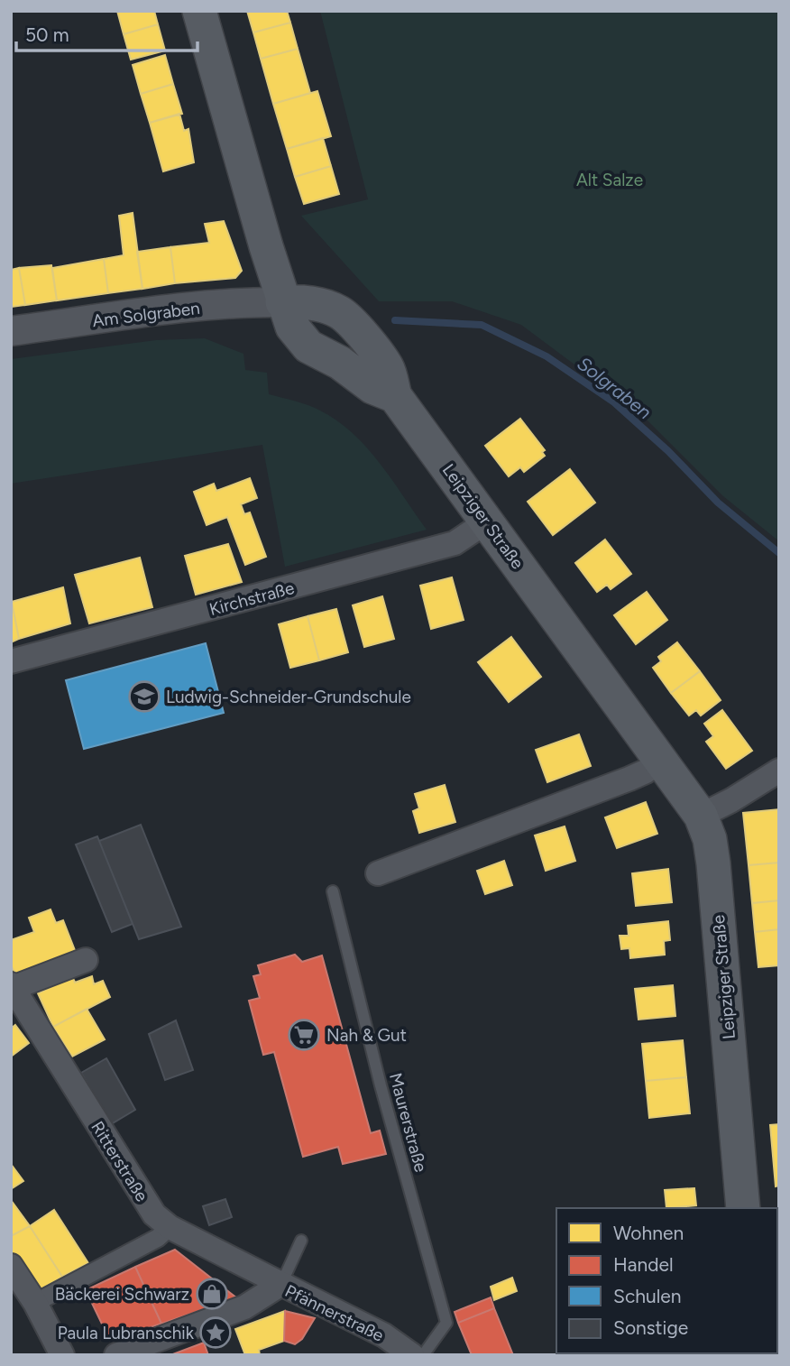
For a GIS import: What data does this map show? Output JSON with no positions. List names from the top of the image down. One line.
{"streets":{"main road":["Leipziger Straße"],"street":["Am Solgraben","Kirchstraße","Ritterstraße","Pfännerstraße"],"lane":["Maurerstraße"]},"crossings":[["Am Solgraben","Leipziger Straße"],["Leipziger Straße","Kirchstraße"],["Ritterstraße","Pfännerstraße"]],"water":["Solgraben"],"parks":["Alt Salze"],"places":{"school or university":["Ludwig-Schneider-Grundschule"],"supermarket":["Nah & Gut"],"shop":["Bäckerei Schwarz"],"place":["Paula Lubranschik"]},"legend":["Wohnen","Handel","Schulen","Sonstige"],"scale_bar":"50 m"}
